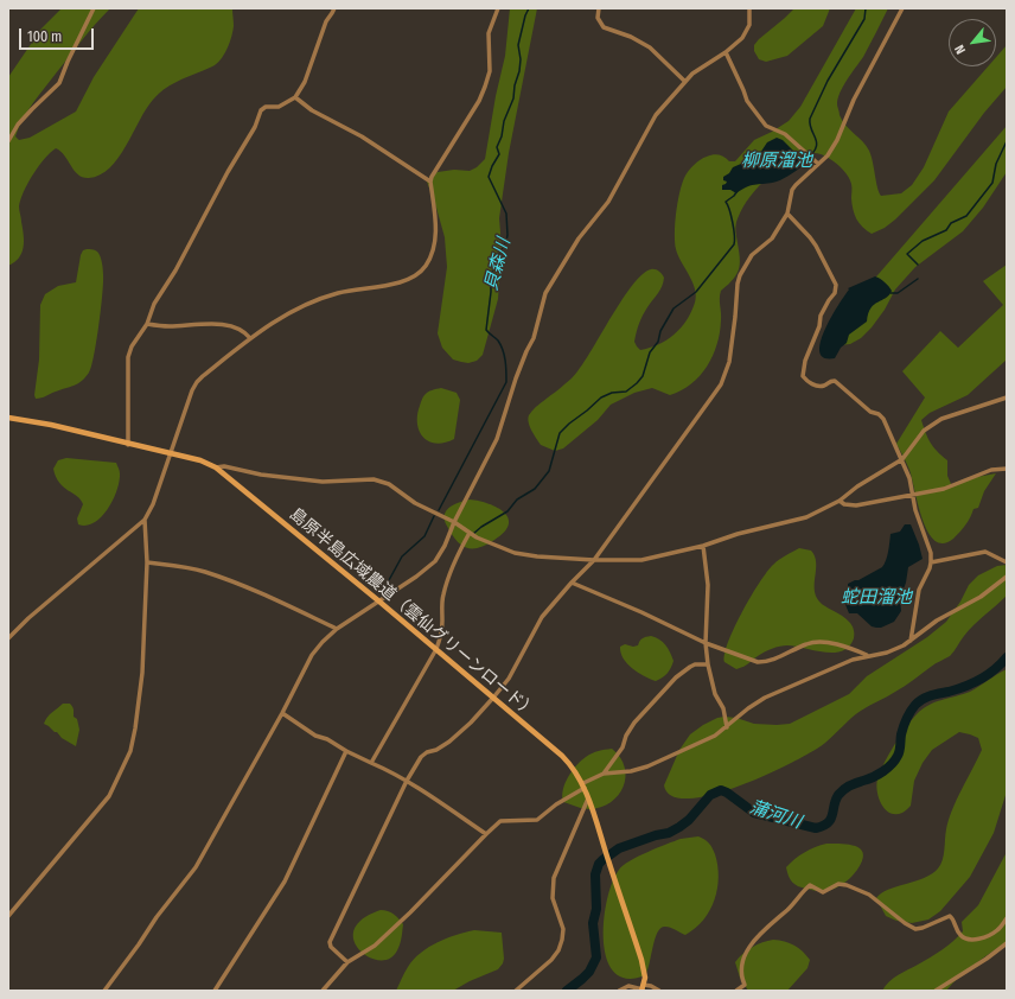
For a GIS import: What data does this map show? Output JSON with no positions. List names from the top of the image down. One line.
{"streets":{"street":["島原半島広域農道（雲仙グリーンロード）"]},"water":["柳原溜池","貝森川","蛇田溜池","蒲河川"],"scale_bar":"100 m","north":"bottom left"}
